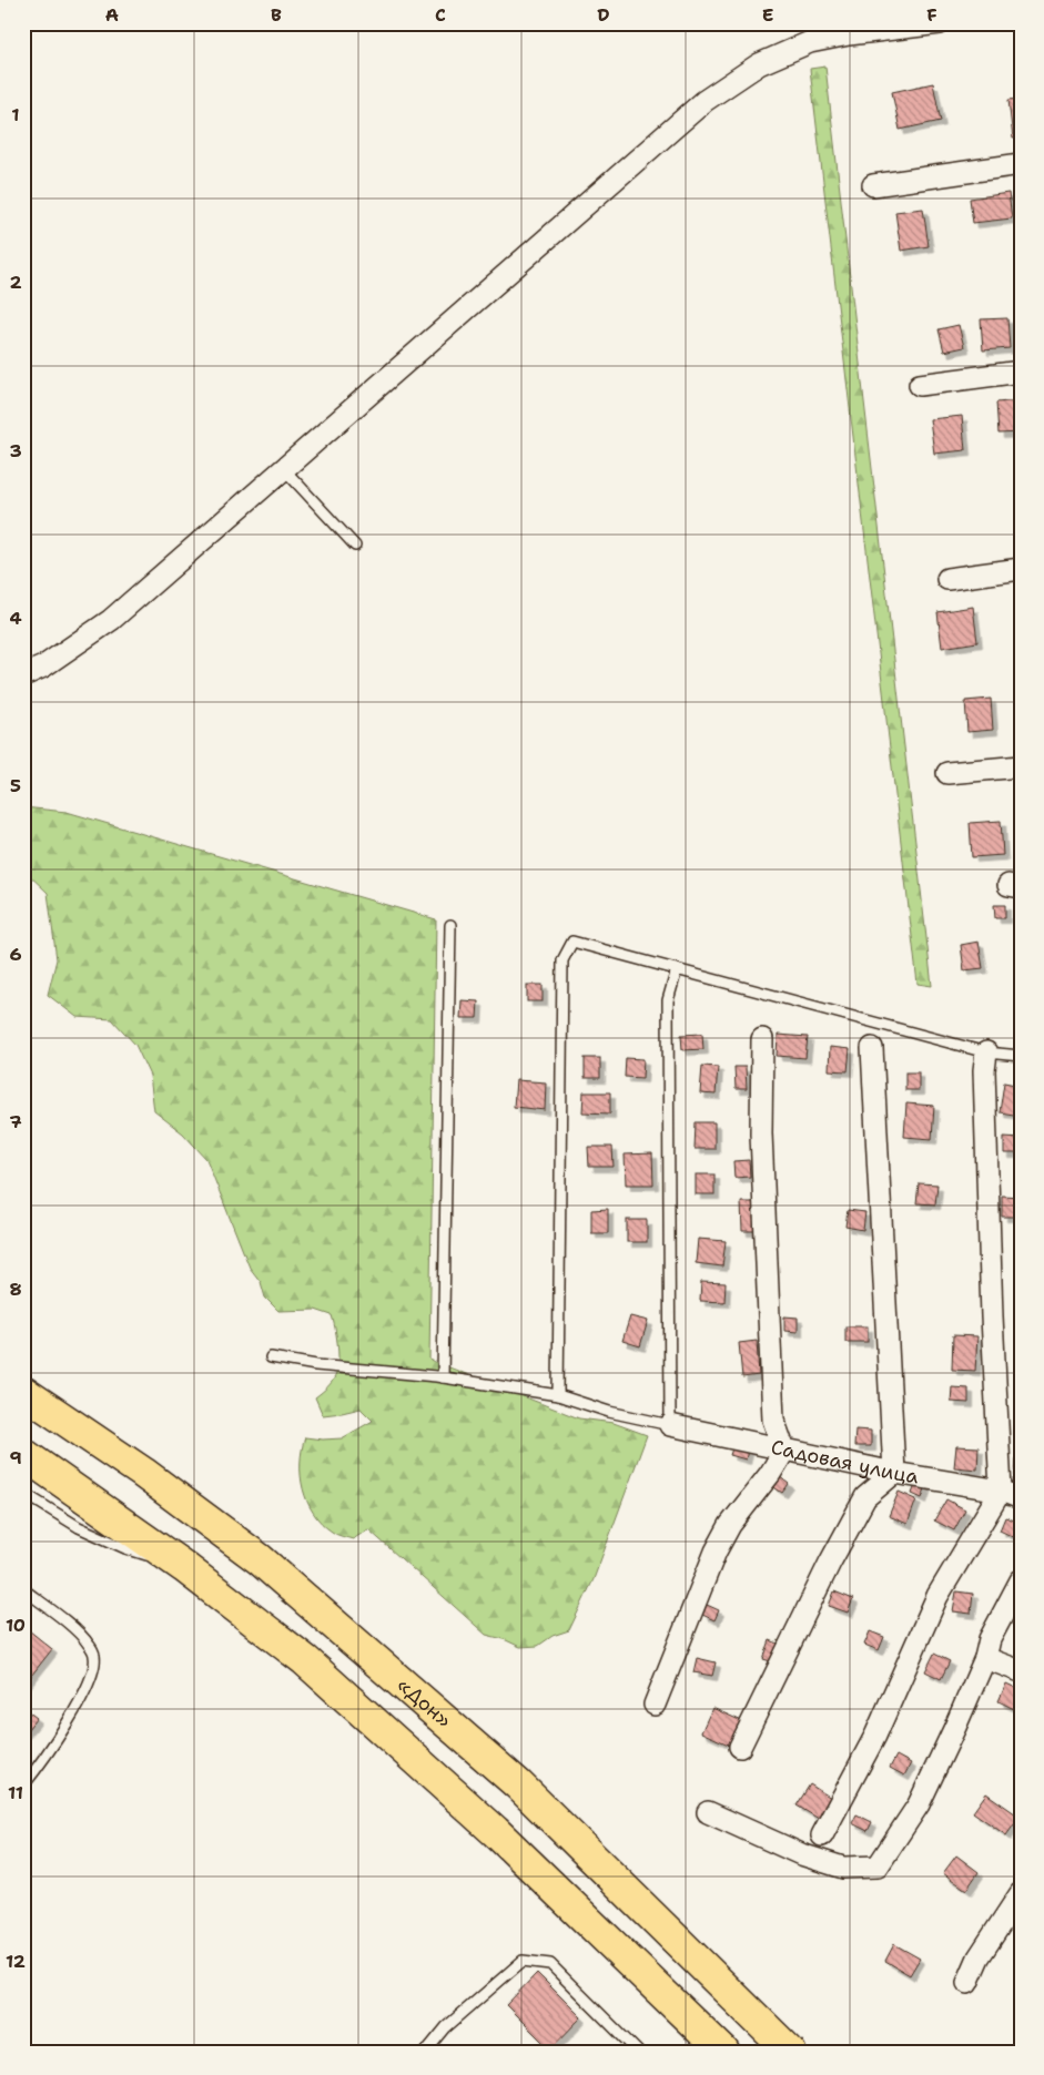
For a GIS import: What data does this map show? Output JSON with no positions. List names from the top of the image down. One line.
{"streets":{"highway":["«Дон»"],"street":["Садовая улица"]},"grid":{"columns":["A","B","C","D","E","F"],"rows":["1","2","3","4","5","6","7","8","9","10","11","12"]}}
